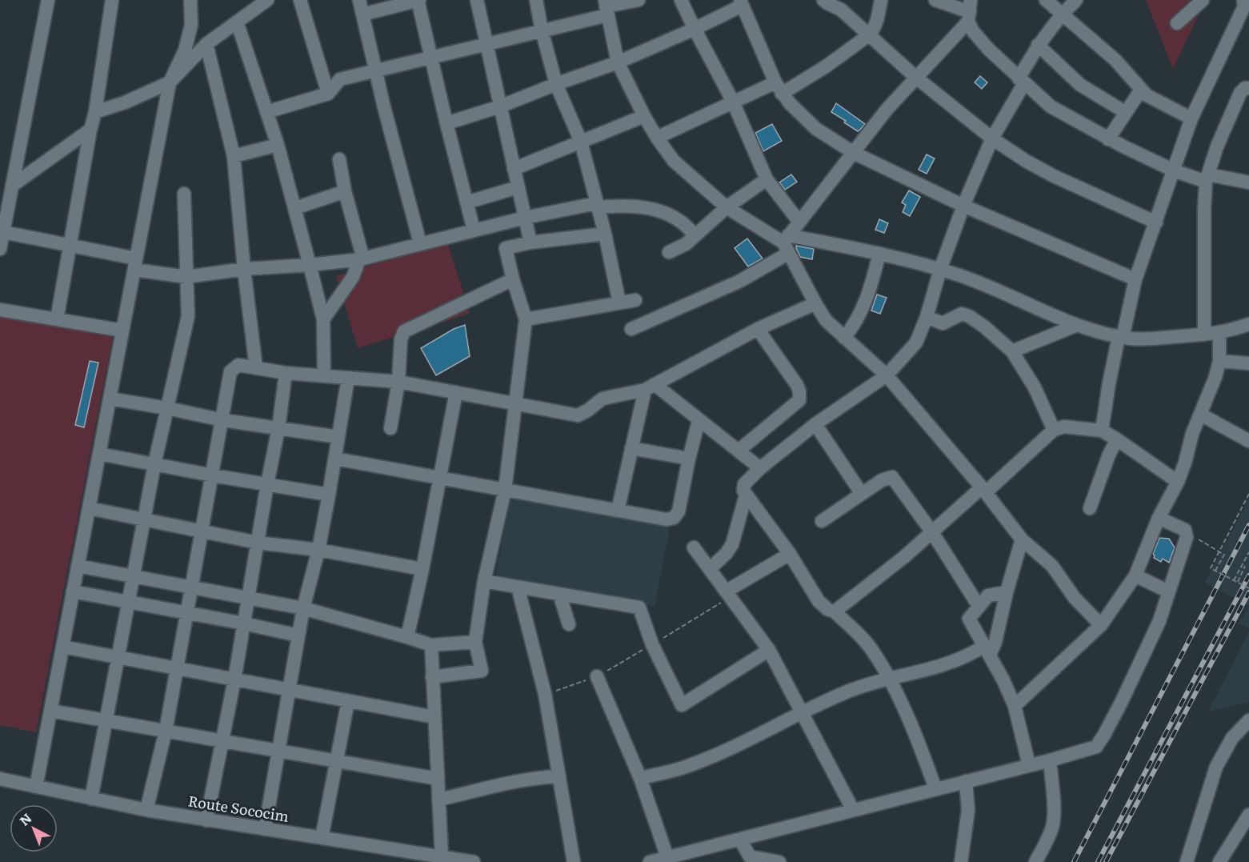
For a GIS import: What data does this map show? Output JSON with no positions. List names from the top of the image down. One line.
{"streets":{"street":["Route Sococim"]},"north":"top left"}
